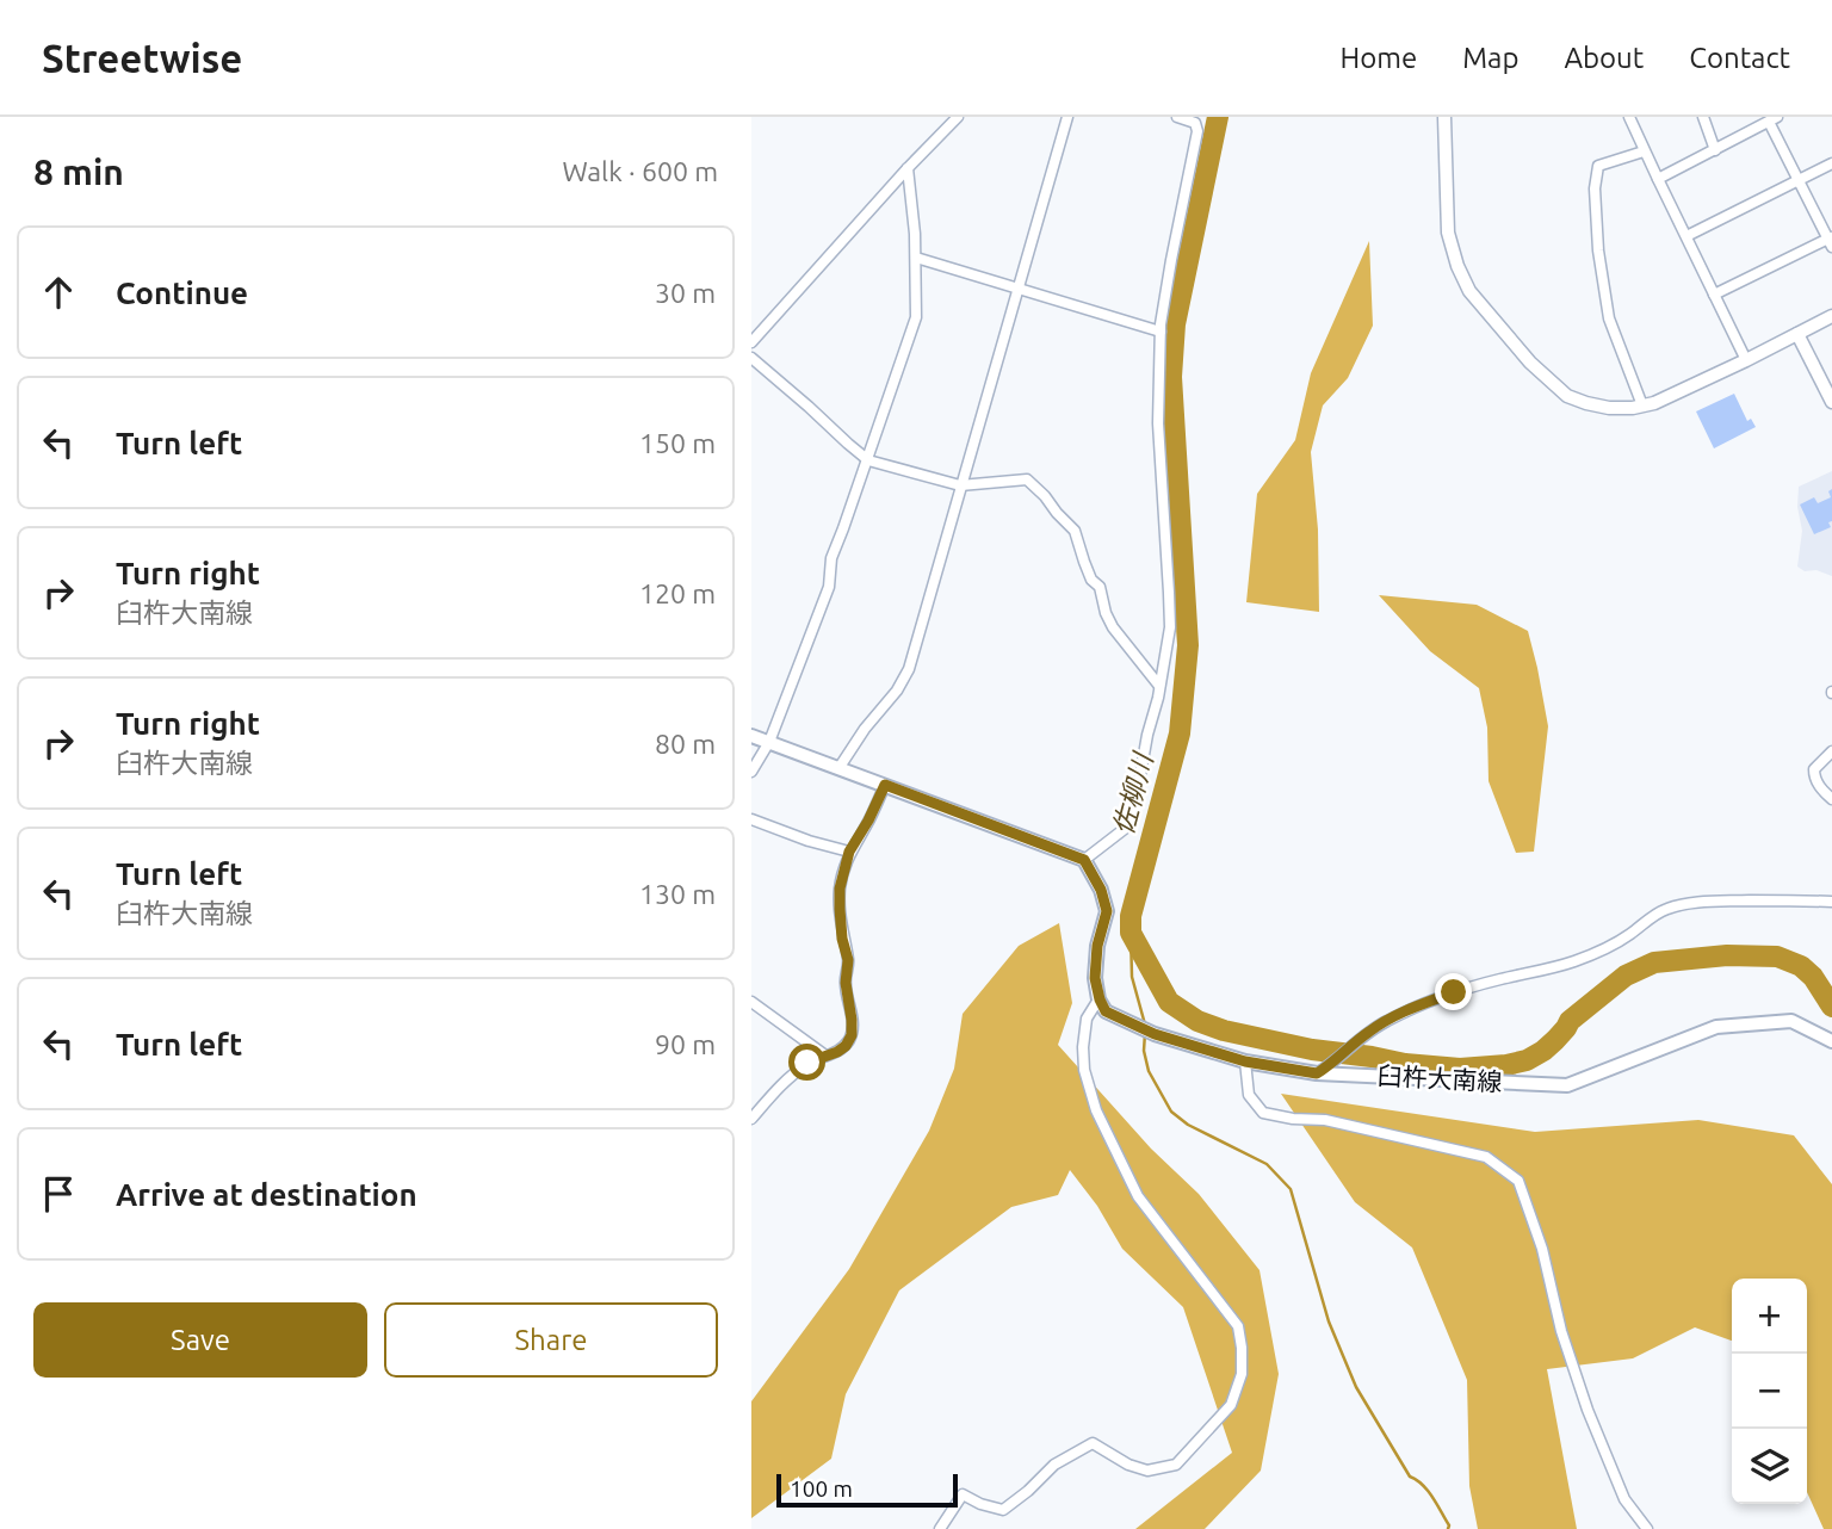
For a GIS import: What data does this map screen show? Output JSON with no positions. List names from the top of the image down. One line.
{"streets":{"main road":["臼杵大南線"]},"water":["佐柳川"],"scale_bar":"100 m","page":{"header":"Streetwise","nav":["Home","Map","About","Contact"],"heading":["8 min","Walk · 600 m"],"list":[["Continue","30 m"],["Turn left","150 m"],["Turn right","臼杵大南線","120 m"],["Turn right","臼杵大南線","80 m"],["Turn left","臼杵大南線","130 m"],["Turn left","90 m"],"Arrive at destination"],"buttons":["Save","Share"],"map_buttons":["+","−"],"scale":"100 m"}}
